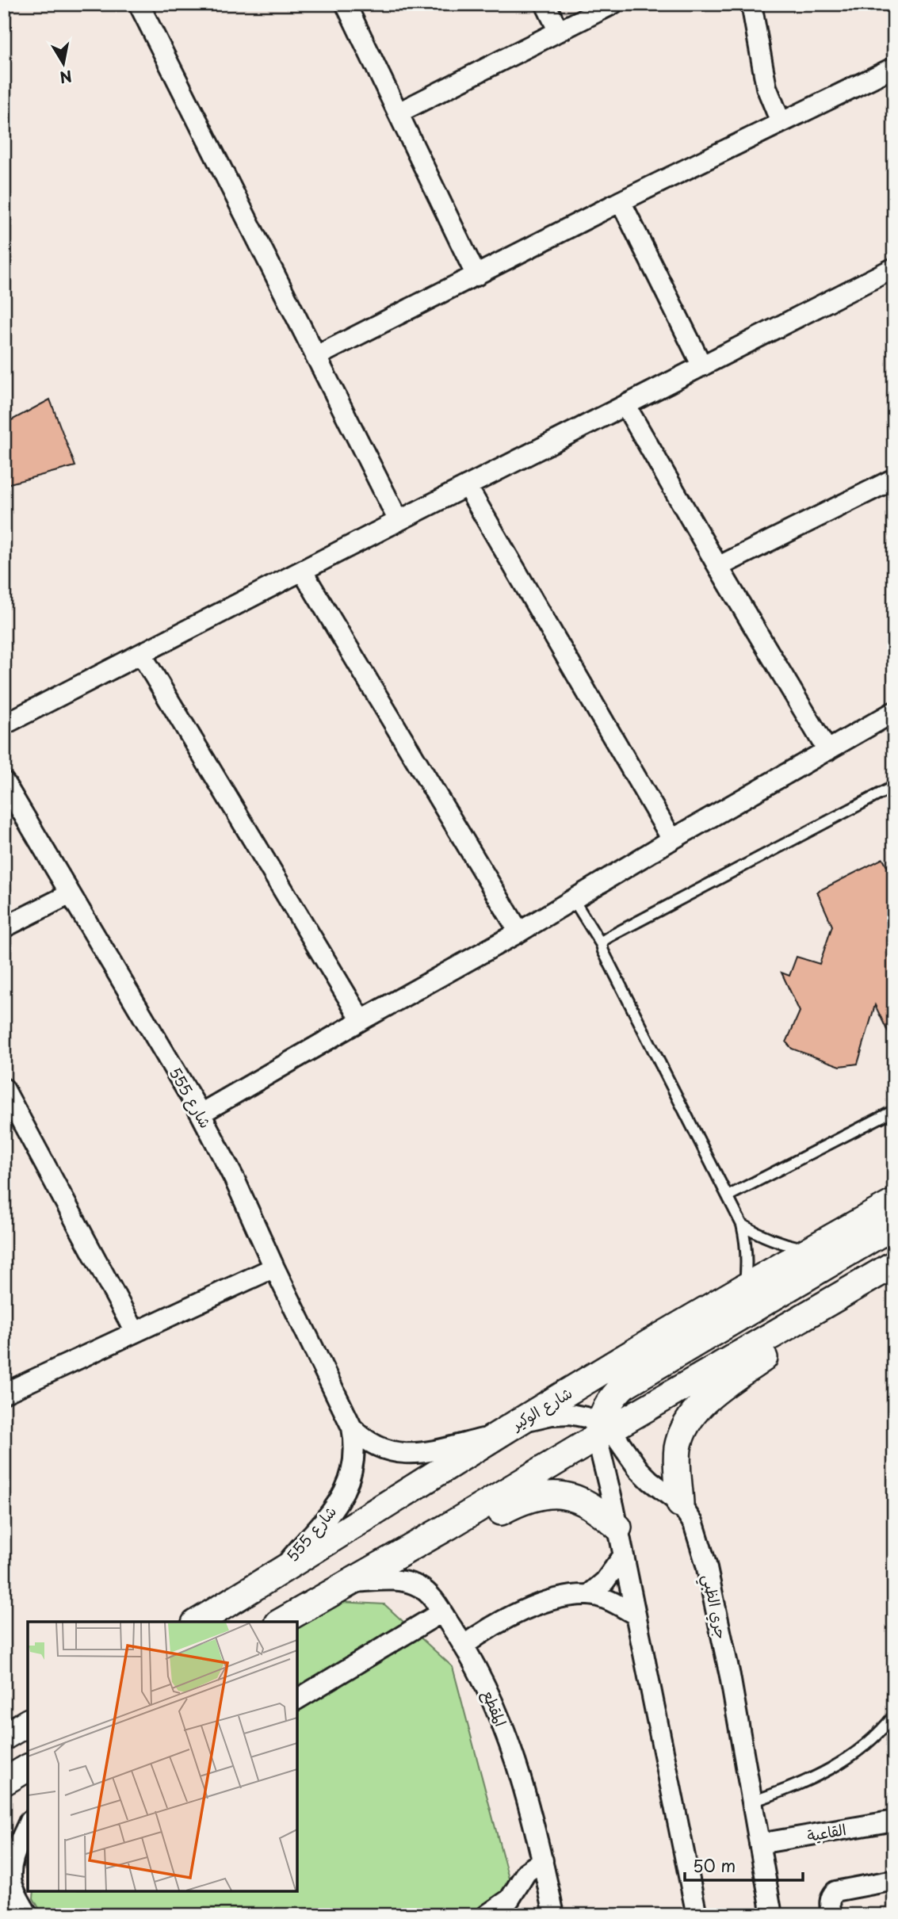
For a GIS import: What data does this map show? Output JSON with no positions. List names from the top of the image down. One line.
{"streets":{"main road":["شارع الوكير"],"street":["شارع 555","جري الظبي","المقطع","القاعية"]},"crossings":[["شارع 555","شارع الوكير"],["جري الظبي","القاعية"]],"scale_bar":"50 m","north":"bottom"}
